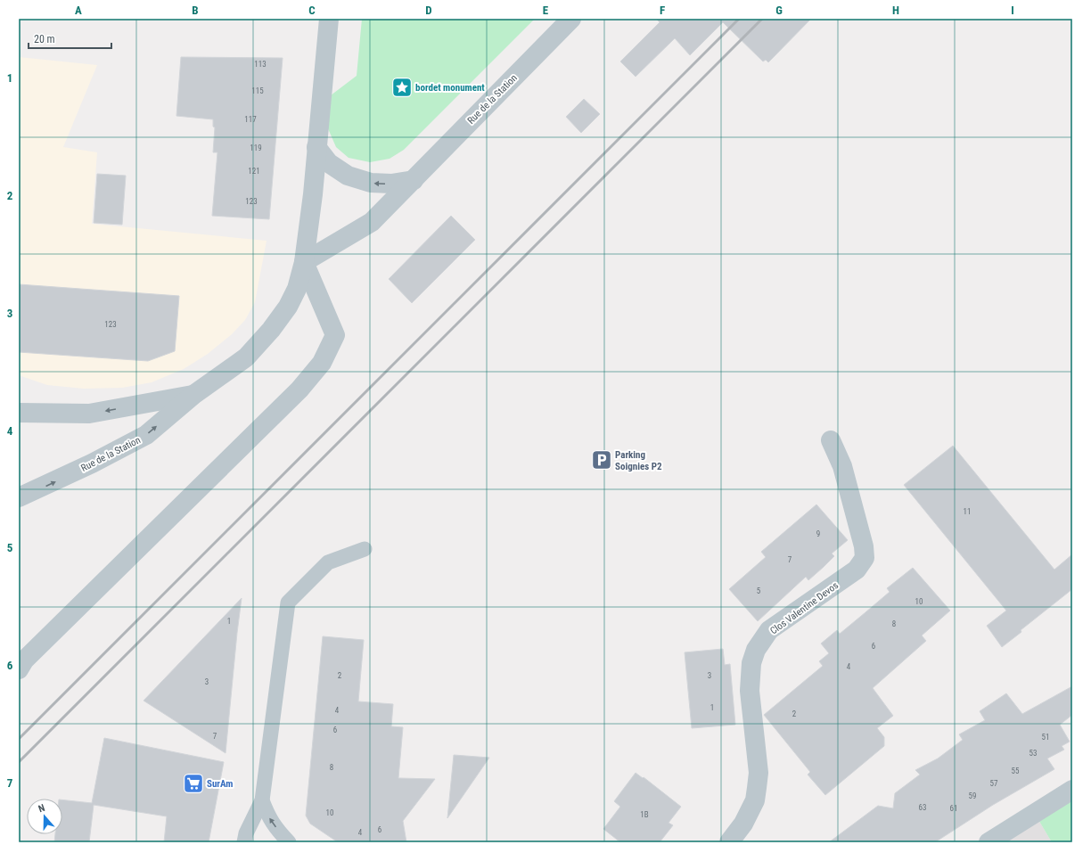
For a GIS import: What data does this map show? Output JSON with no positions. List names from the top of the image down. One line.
{"streets":{"street":["Rue de la Station","Clos Valentine Devos"]},"places":{"place":["bordet monument"],"parking":["Parking Soignies P2"],"supermarket":["SurAm"]},"house_numbers":["113","115","117","119","121","123","123","11","9","7","5","10","1","8","6","4","2","3","3","1","4","2","6","7","51","53","8","55","57","59","63","61","10","1B","6","4"],"scale_bar":"20 m","north":"top","grid":{"columns":["A","B","C","D","E","F","G","H","I"],"rows":["1","2","3","4","5","6","7"]}}
